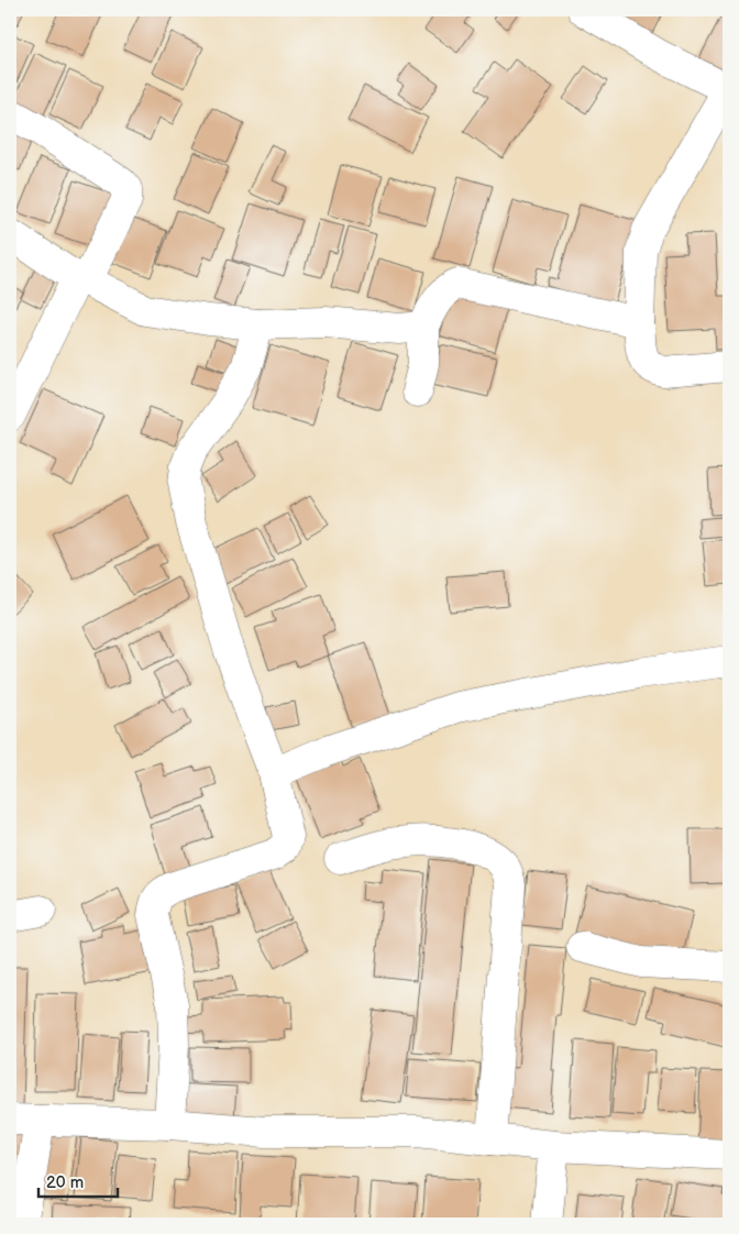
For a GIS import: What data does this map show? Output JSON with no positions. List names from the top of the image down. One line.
{"scale_bar":"20 m"}
